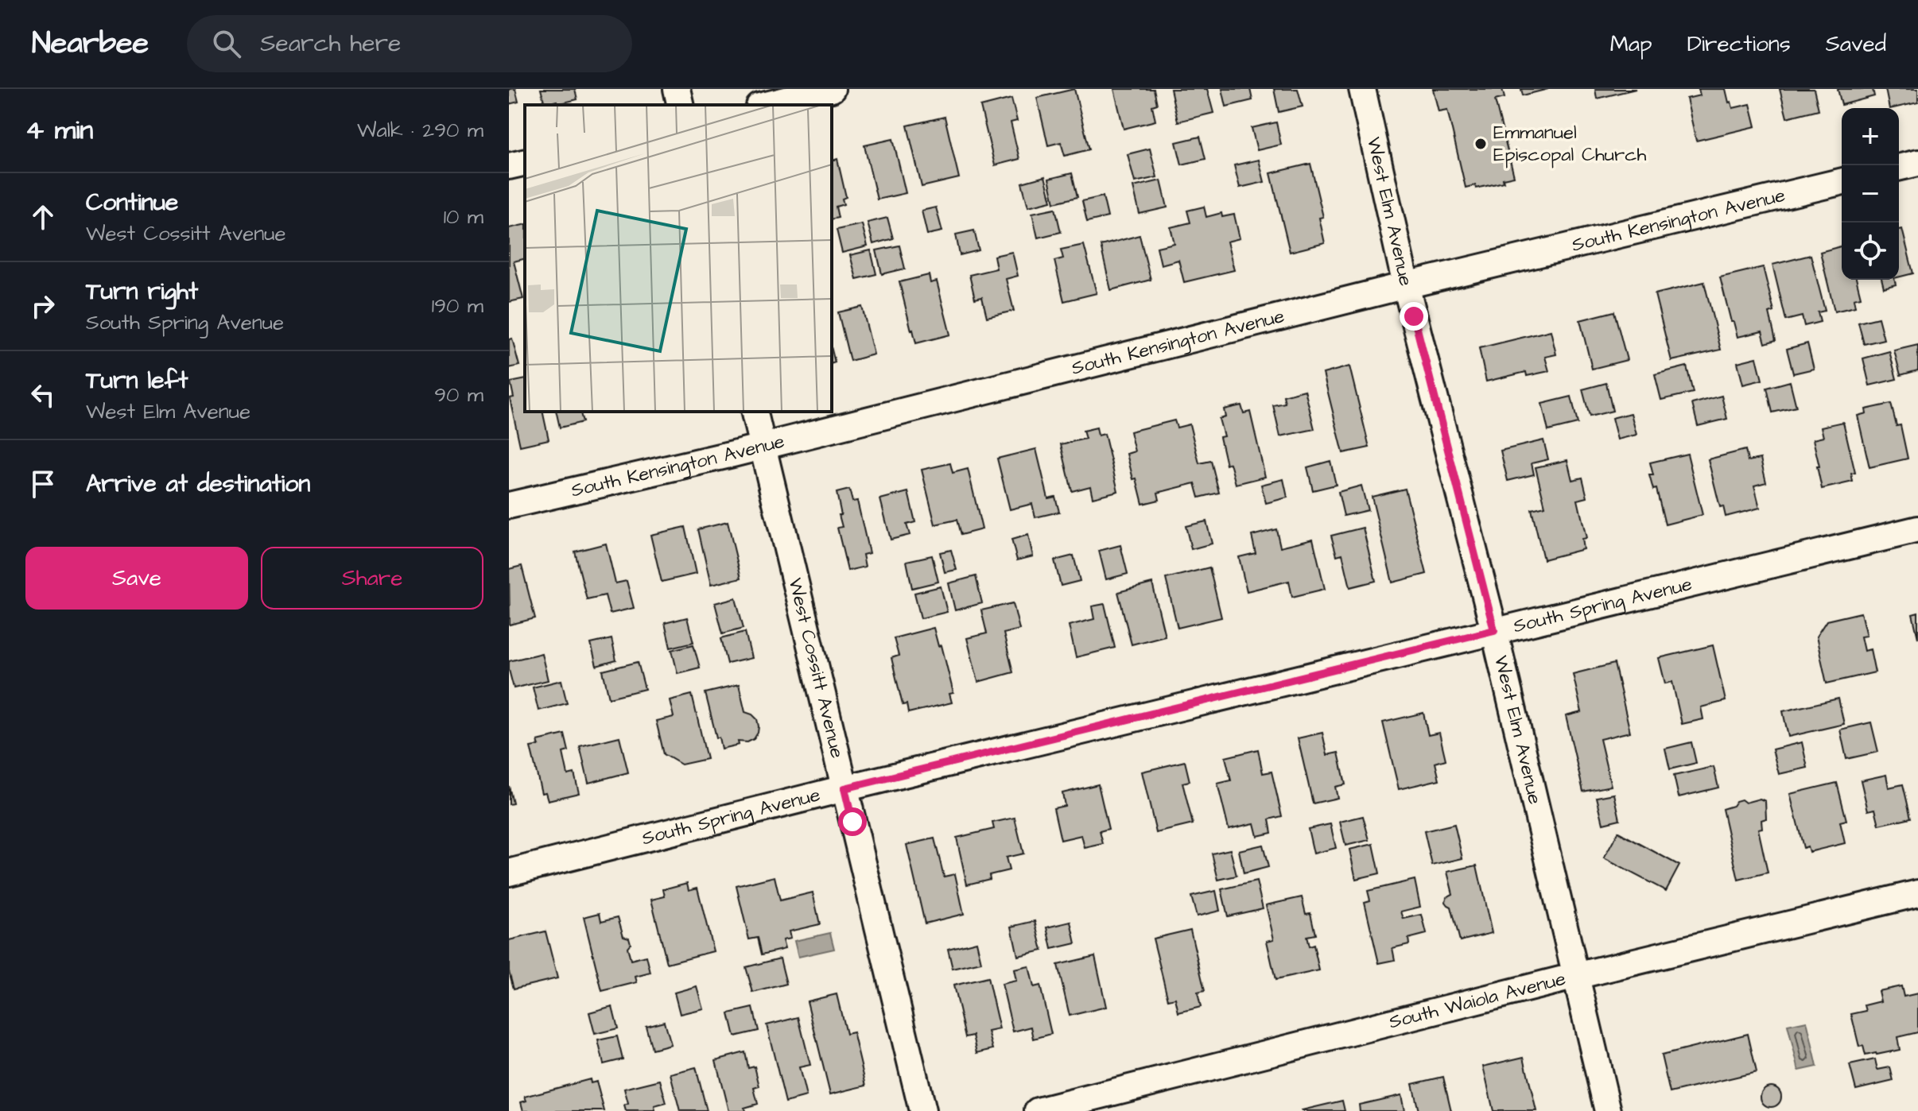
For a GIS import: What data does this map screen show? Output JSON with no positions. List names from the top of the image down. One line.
{"streets":{"street":["West Elm Avenue","South Kensington Avenue","South Spring Avenue","West Cossitt Avenue","South Waiola Avenue"]},"crossings":[["West Elm Avenue","South Kensington Avenue"],["West Elm Avenue","South Spring Avenue"],["West Elm Avenue","South Waiola Avenue"],["South Kensington Avenue","West Cossitt Avenue"],["South Spring Avenue","West Cossitt Avenue"]],"places":["Emmanuel Episcopal Church"],"page":{"header":"Nearbee","search":"Search here","nav":["Map","Directions","Saved"],"heading":["4 min","Walk · 290 m"],"map_buttons":["+","−"],"list":[["Continue","West Cossitt Avenue","10 m"],["Turn right","South Spring Avenue","190 m"],["Turn left","West Elm Avenue","90 m"],"Arrive at destination"],"buttons":["Save","Share"]}}
